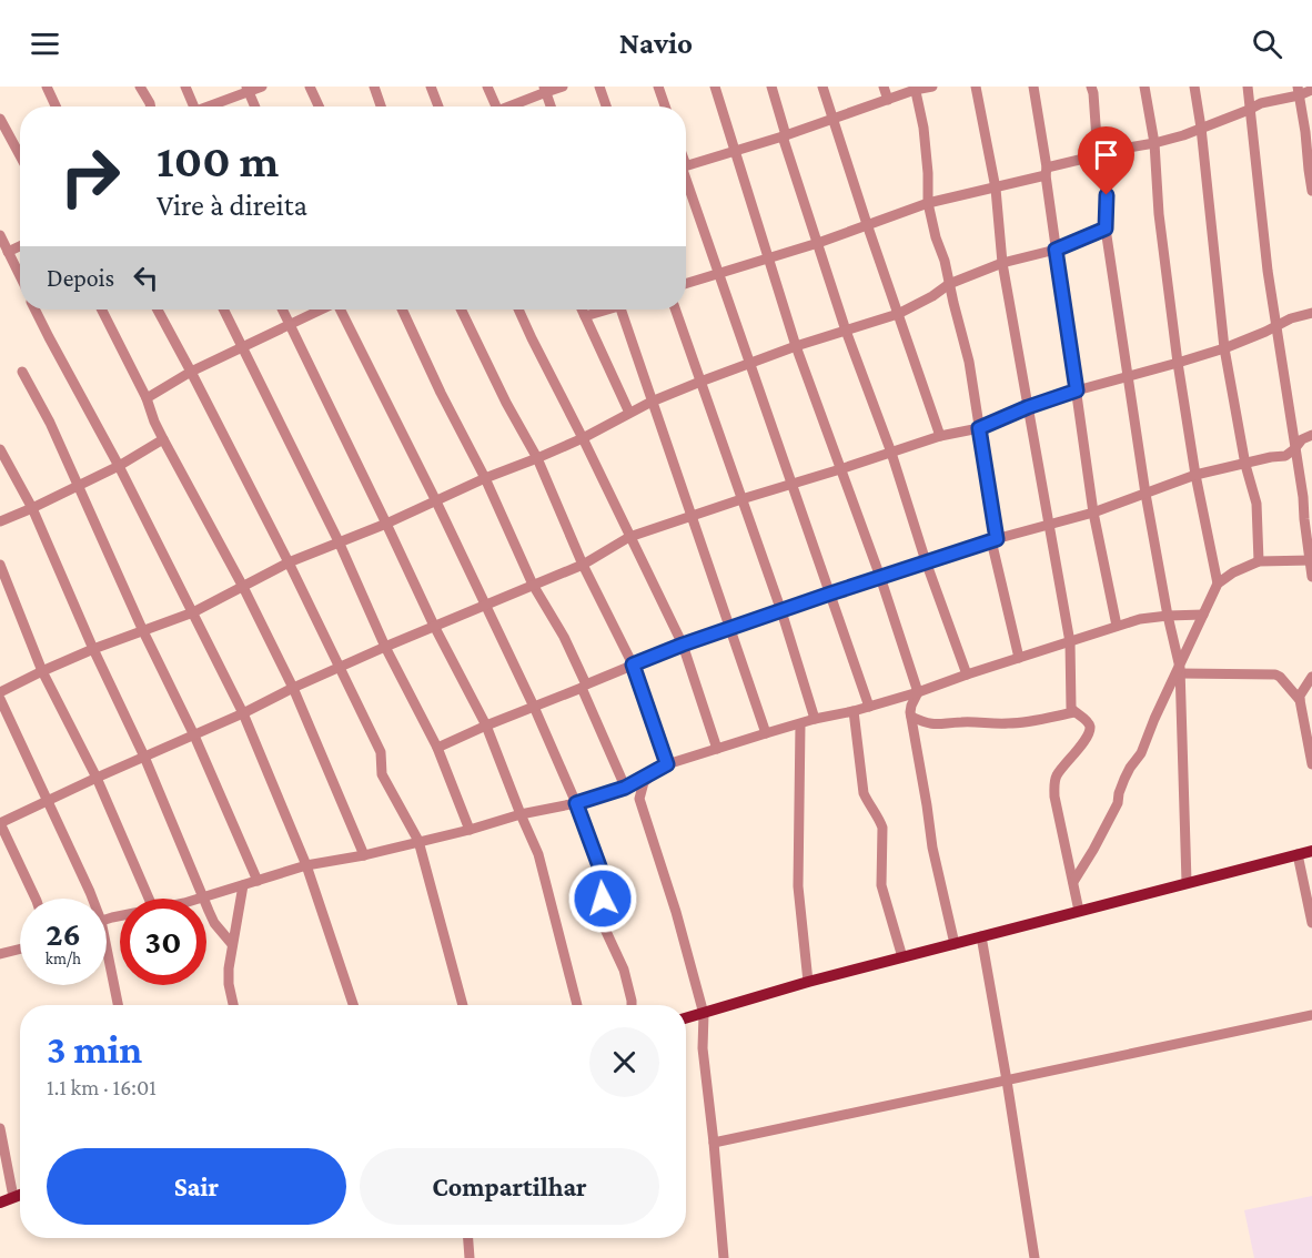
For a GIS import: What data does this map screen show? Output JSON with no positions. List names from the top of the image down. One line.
{"page":{"header":"Navio","turn":["100 m","Vire à direita"],"then":"Depois","speed":"26 km/h","limit":"30","heading":["3 min","1.1 km · 16:01"],"buttons":["Sair","Compartilhar"]}}
